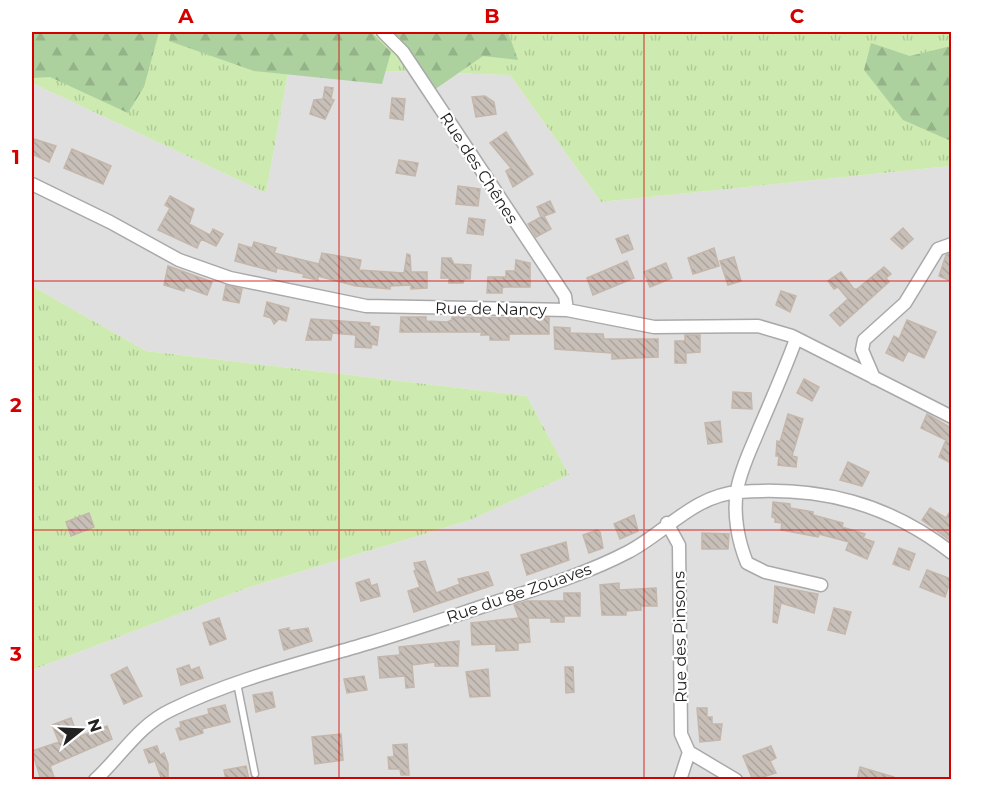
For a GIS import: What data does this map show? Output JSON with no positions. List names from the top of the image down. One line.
{"streets":{"street":["Rue des Chênes","Rue de Nancy","Rue du 8e Zouaves","Rue des Pinsons"]},"crossings":[["Rue des Chênes","Rue de Nancy"],["Rue du 8e Zouaves","Rue des Pinsons"]],"north":"right","grid":{"columns":["A","B","C"],"rows":["1","2","3"]}}
